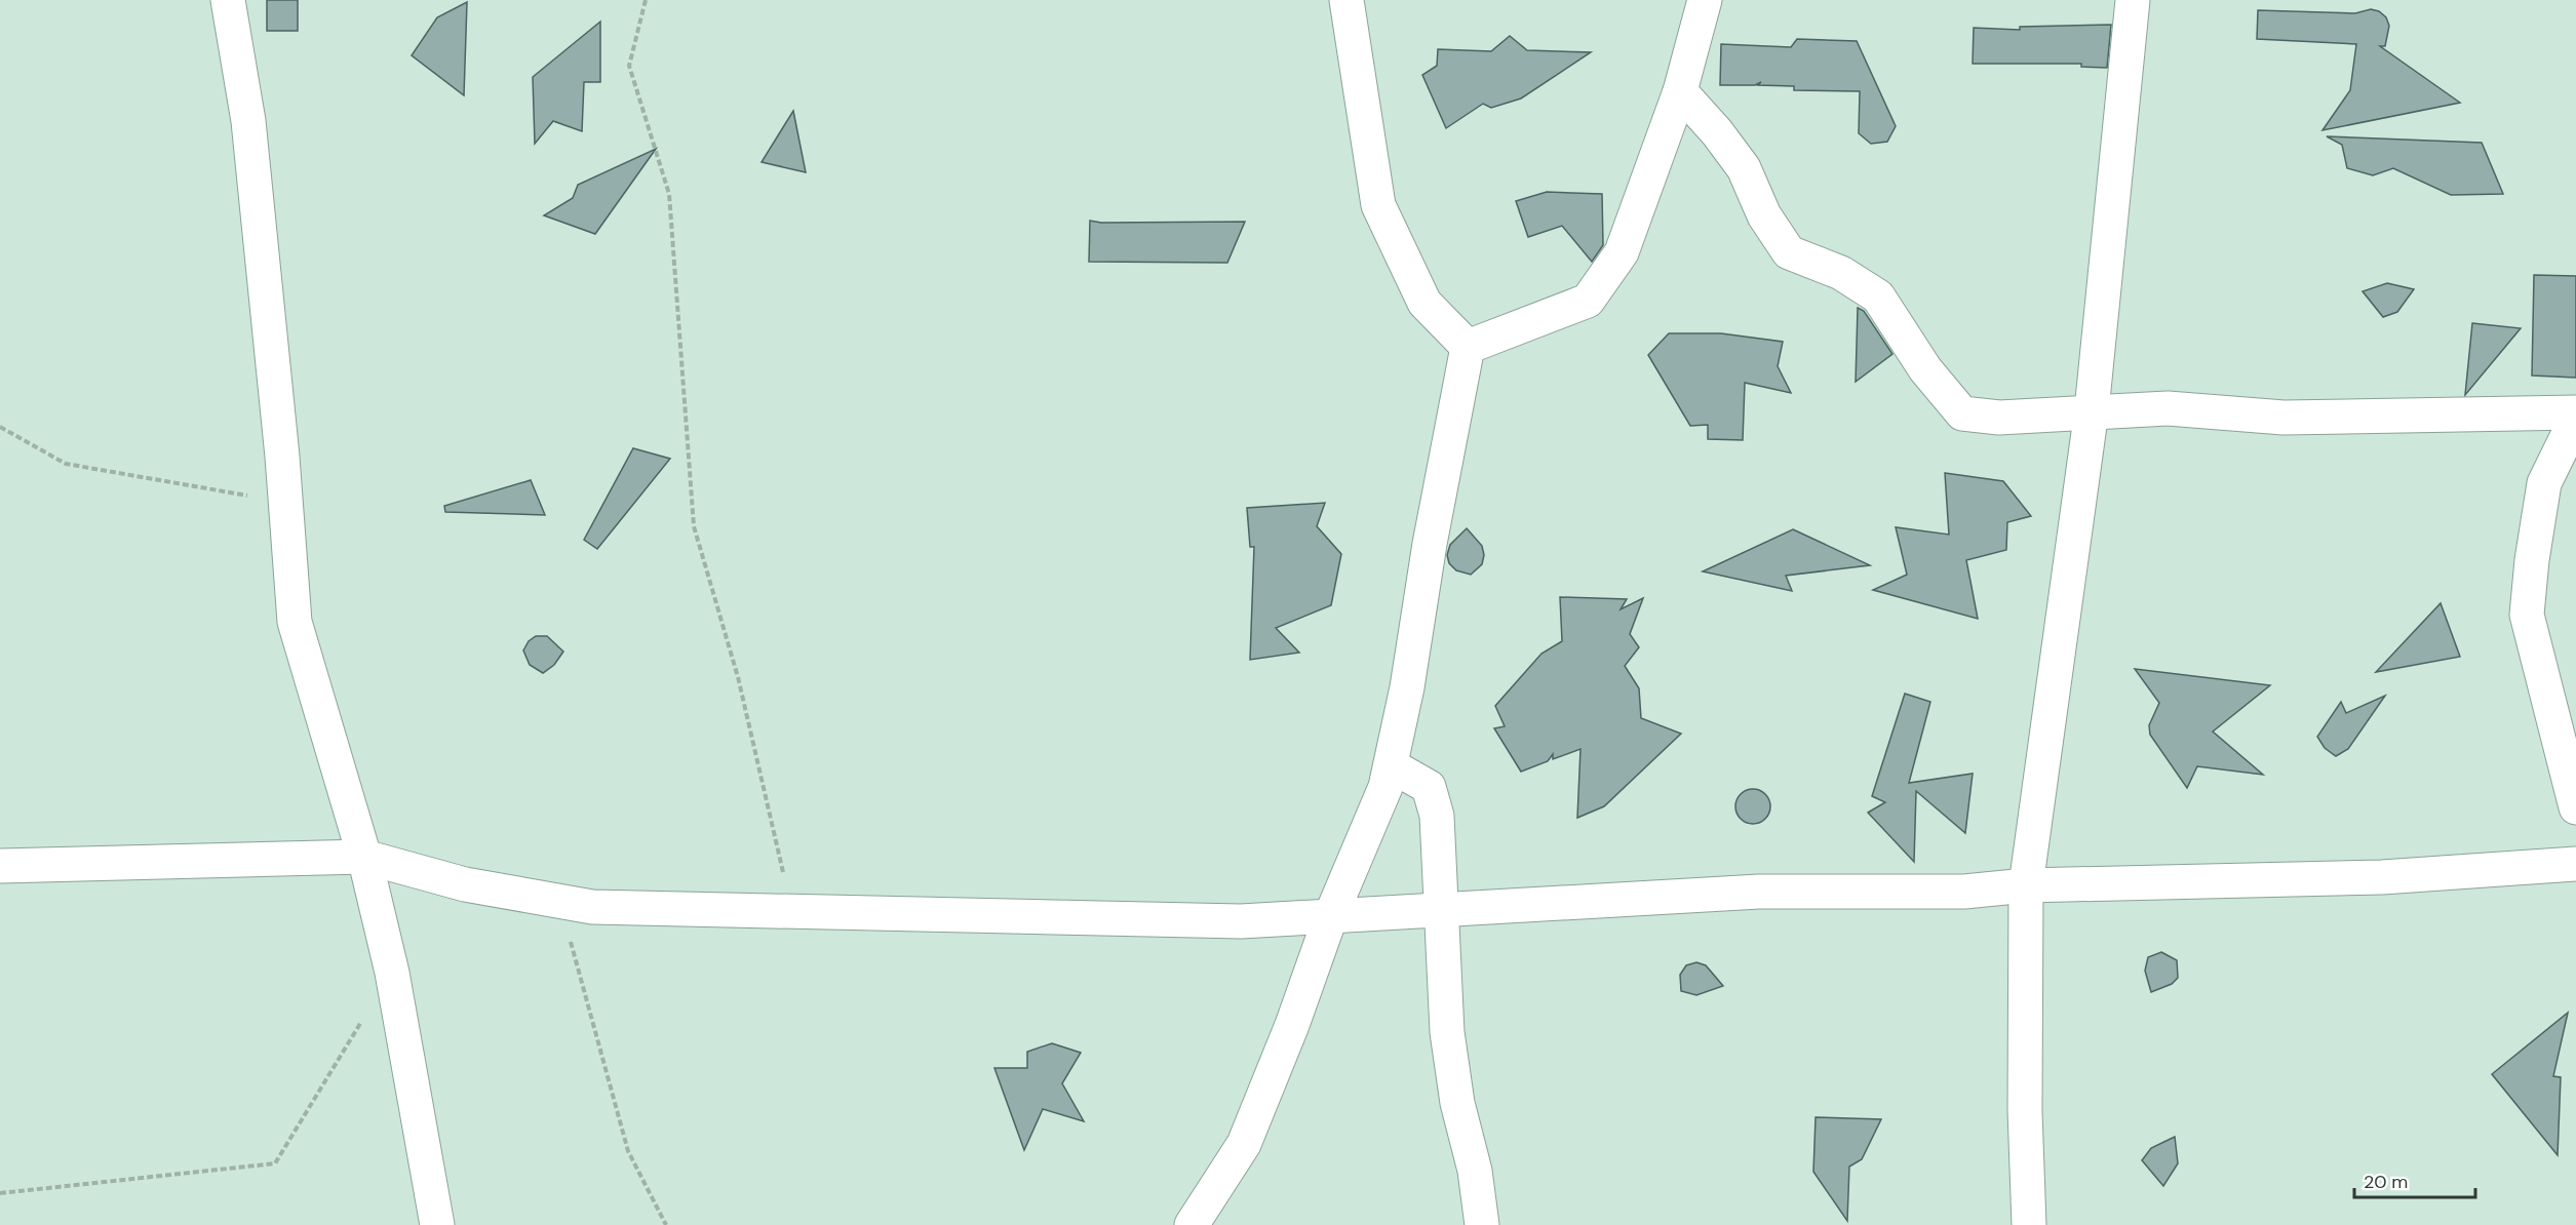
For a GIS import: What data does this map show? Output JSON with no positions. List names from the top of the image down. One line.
{"scale_bar":"20 m"}
